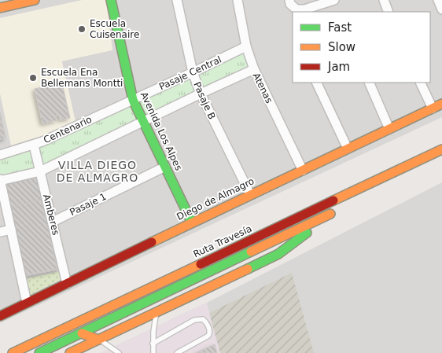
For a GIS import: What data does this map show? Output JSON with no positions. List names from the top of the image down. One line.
{"streets":{"main road":["Avenida Los Alpes","Diego de Almagro","Ruta Travesía"],"street":["Pasaje Central","Atenas","Pasaje B","Centenario","Pasaje 1","Amberes"]},"crossings":[["Pasaje Central","Atenas"],["Pasaje Central","Pasaje B"],["Pasaje Central","Centenario"],["Pasaje Central","Avenida Los Alpes"],["Atenas","Diego de Almagro"],["Pasaje B","Diego de Almagro"],["Centenario","Avenida Los Alpes"],["Centenario","Amberes"],["Avenida Los Alpes","Diego de Almagro"],["Avenida Los Alpes","Pasaje 1"],["Diego de Almagro","Amberes"],["Pasaje 1","Amberes"]],"districts":["VILLA DIEGO DE ALMAGRO"],"places":["Escuela Cuisenaire","Escuela Ena Bellemans Montti"],"legend":["Fast","Slow","Jam"]}
